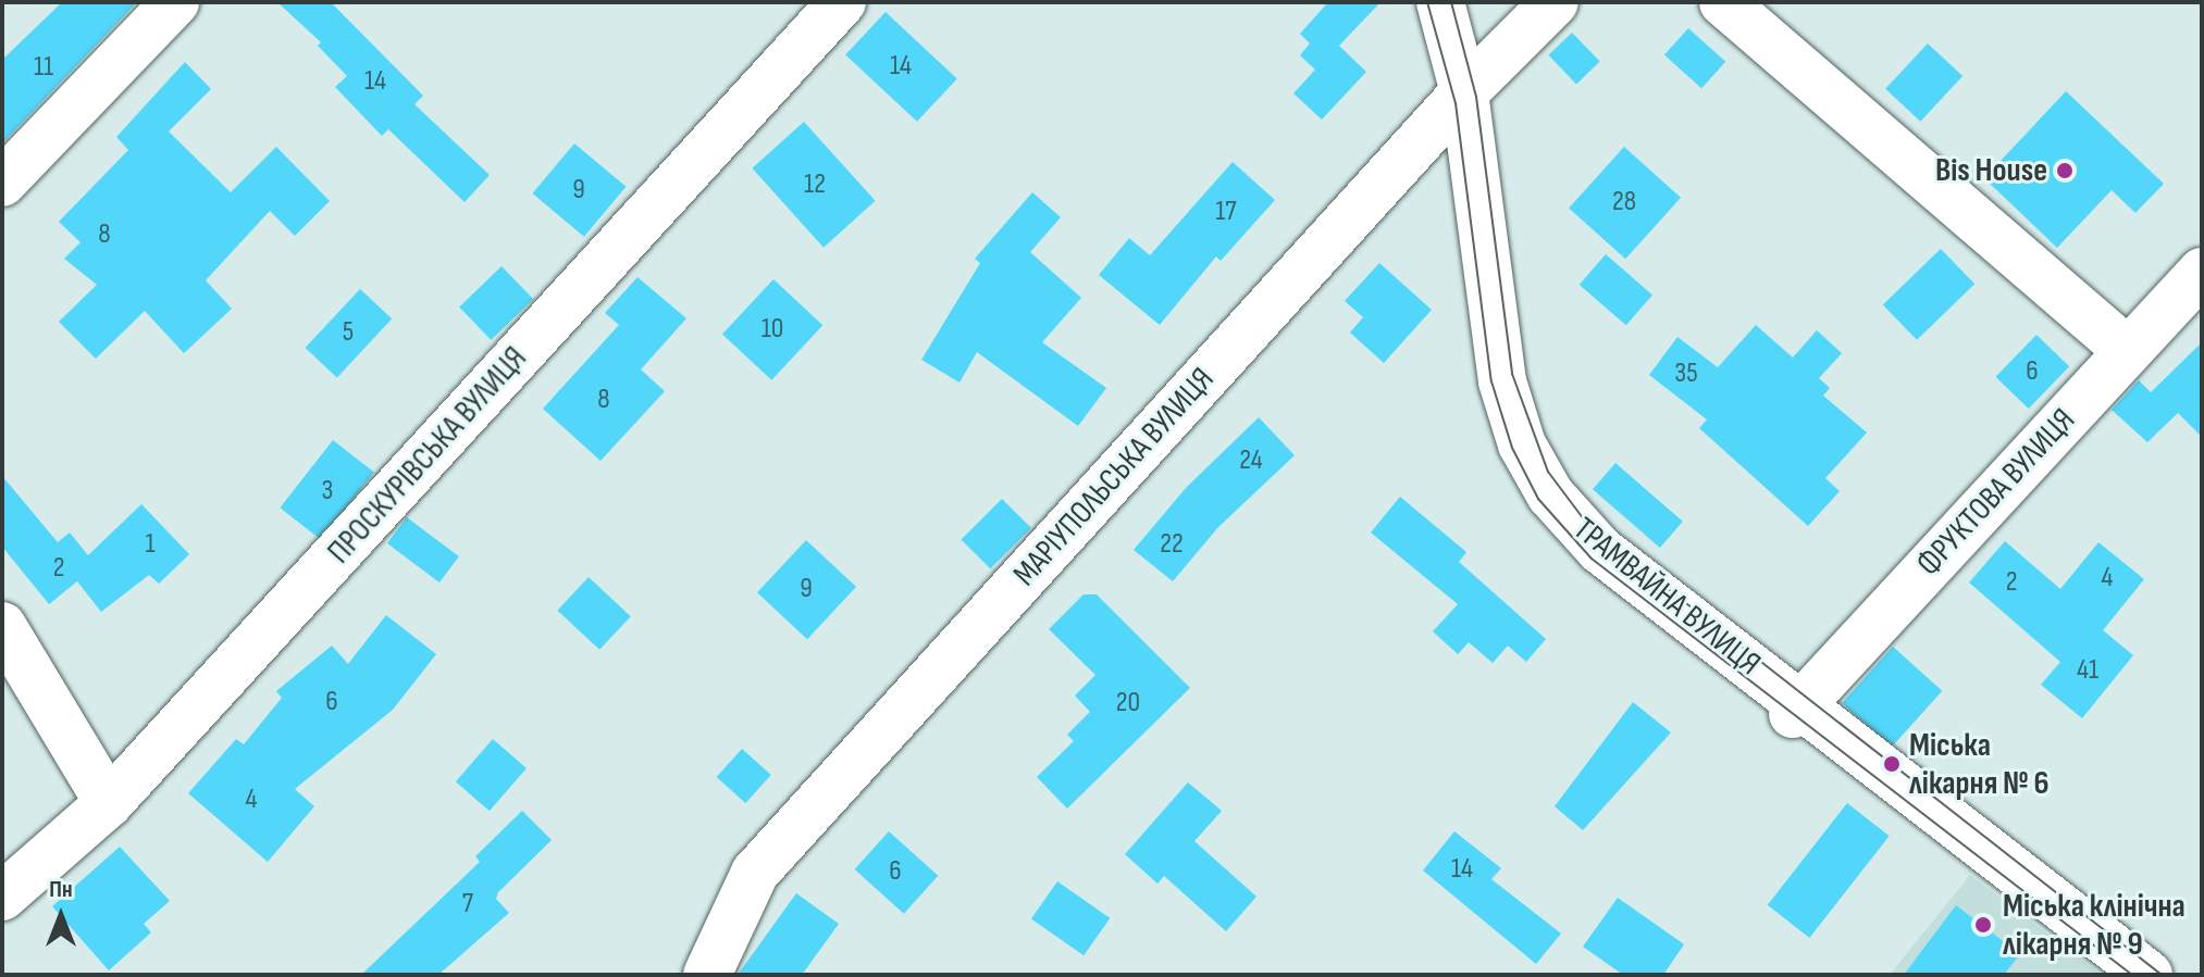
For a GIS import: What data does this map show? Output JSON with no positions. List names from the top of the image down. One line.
{"streets":{"street":["ПРОСКУРІВСЬКА ВУЛИЦЯ","МАРІУПОЛЬСЬКА ВУЛИЦЯ","ФРУКТОВА ВУЛИЦЯ","ТРАМВАЙНА ВУЛИЦЯ"]},"crossings":[["МАРІУПОЛЬСЬКА ВУЛИЦЯ","ТРАМВАЙНА ВУЛИЦЯ"],["ФРУКТОВА ВУЛИЦЯ","ТРАМВАЙНА ВУЛИЦЯ"]],"places":["Bis House","Міська лікарня № 6","Міська клінічна лікарня № 9"],"house_numbers":["14","11","14","12","9","28","17","8","10","5","6","35","8","24","3","1","22","2","4","2","9","41","6","20","4","14","6","7"],"north":"top"}
